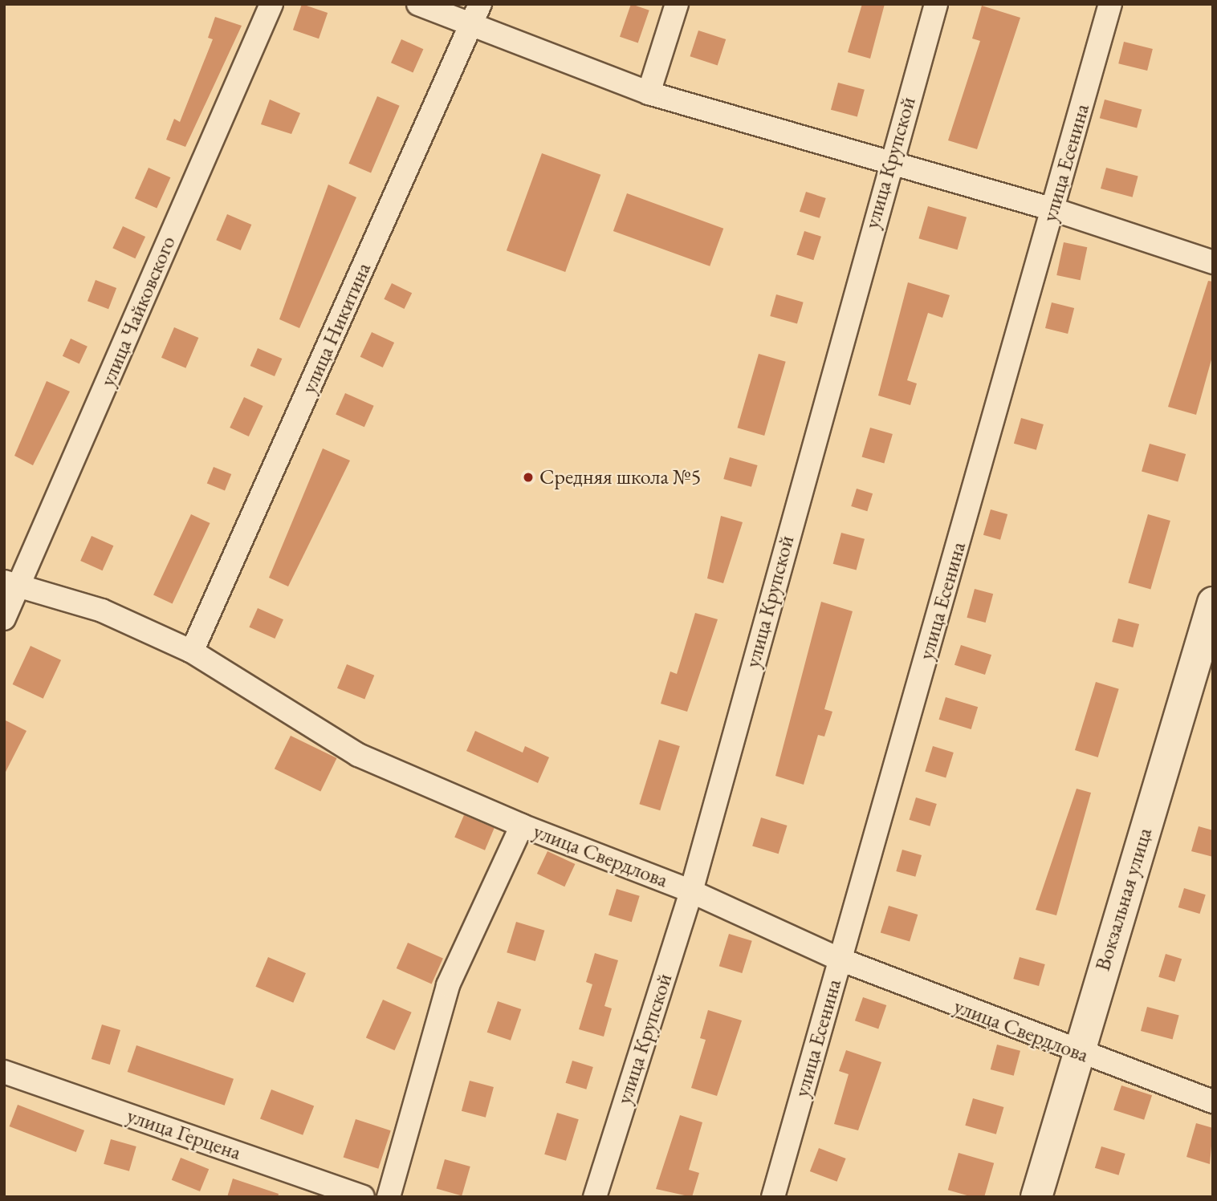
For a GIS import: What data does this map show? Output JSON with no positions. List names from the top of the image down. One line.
{"streets":{"main road":["Вокзальная улица"],"street":["улица Крупской","улица Есенина","улица Чайковского","улица Никитина","улица Свердлова","улица Герцена"]},"crossings":[["улица Крупской","улица Свердлова"],["улица Есенина","улица Свердлова"],["улица Чайковского","улица Свердлова"],["улица Никитина","улица Свердлова"],["улица Свердлова","Вокзальная улица"]],"places":["Средняя школа №5"]}
